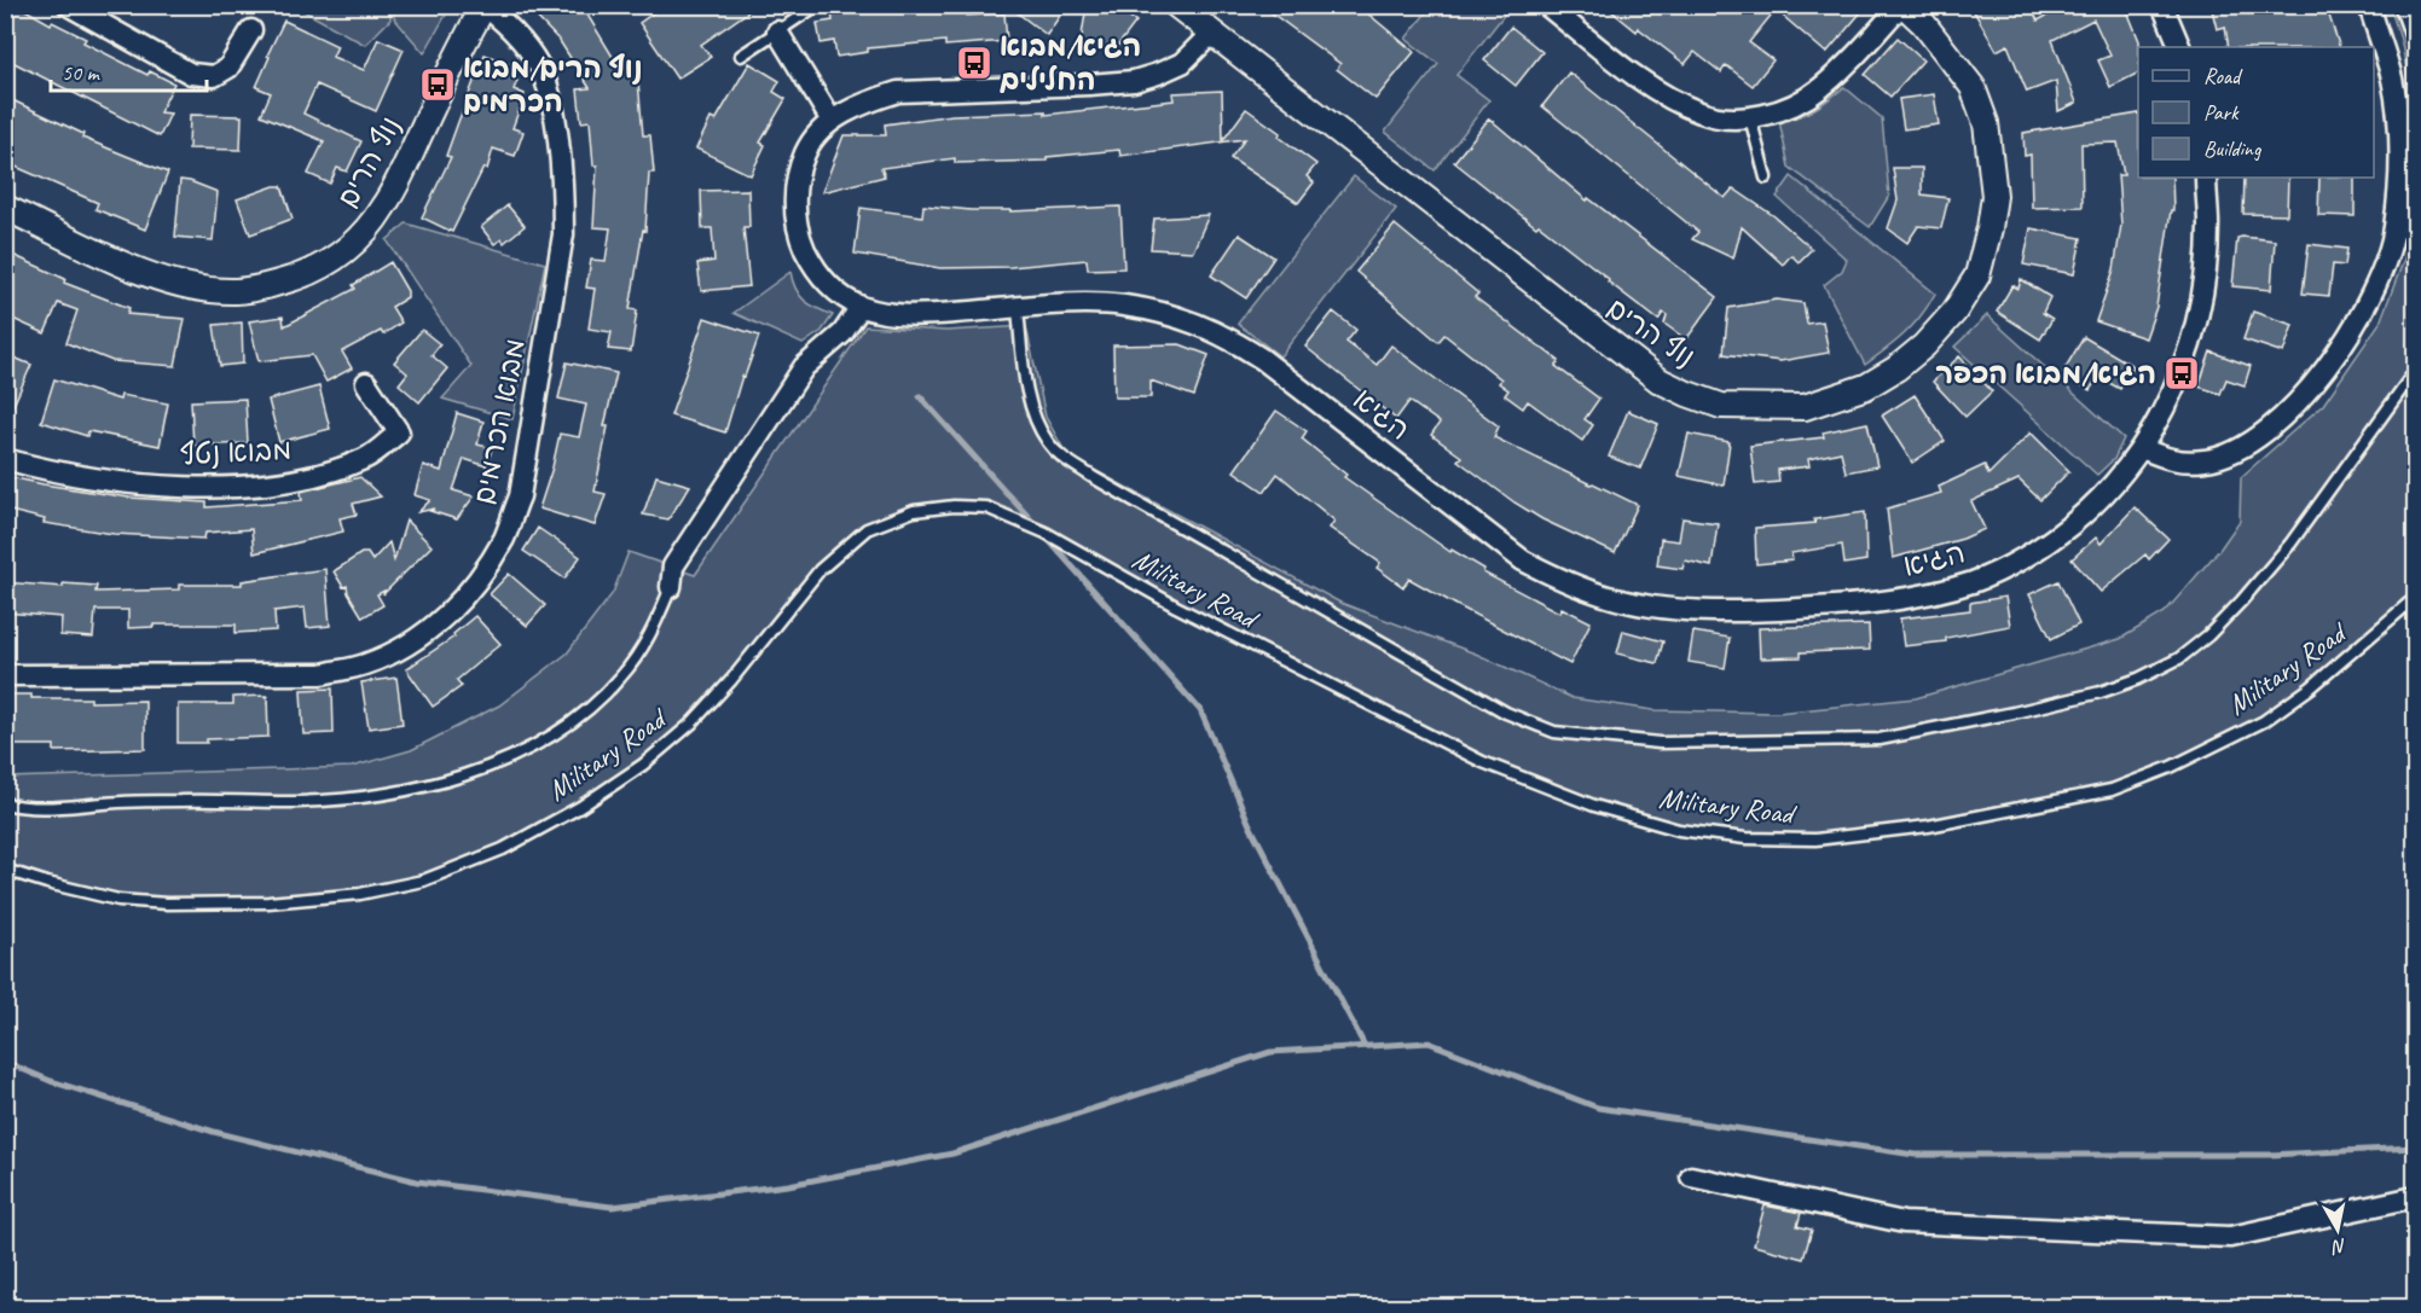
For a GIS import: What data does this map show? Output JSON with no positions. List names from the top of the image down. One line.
{"streets":{"street":["נוף הרים","הגיא","מבוא הכרמים","מבוא נטף"],"lane":["Military Road"]},"crossings":[["נוף הרים","הגיא"],["נוף הרים","מבוא הכרמים"]],"places":{"bus stop":["הגיא/מבוא החלילים","נוף הרים/מבוא הכרמים","הגיא/מבוא הכפר"]},"legend":["Road","Park","Building"],"scale_bar":"50 m","north":"bottom"}
